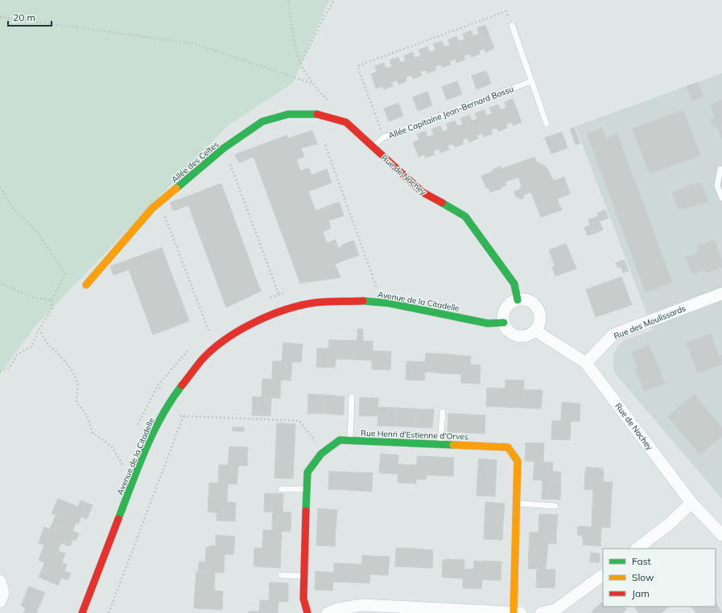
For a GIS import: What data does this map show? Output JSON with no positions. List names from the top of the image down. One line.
{"streets":{"street":["Allée des Celtes","Rue de Nachey","Avenue de la Citadelle","Rue des Moulissards","Rue Henri d'Estienne d'Orves"],"lane":["Allée Capitaine Jean-Bernard Bossu"]},"crossings":[["Allée Capitaine Jean-Bernard Bossu","Rue de Nachey"],["Allée des Celtes","Rue de Nachey"],["Rue de Nachey","Avenue de la Citadelle"],["Rue de Nachey","Rue des Moulissards"]],"legend":["Fast","Slow","Jam"],"scale_bar":"20 m"}
